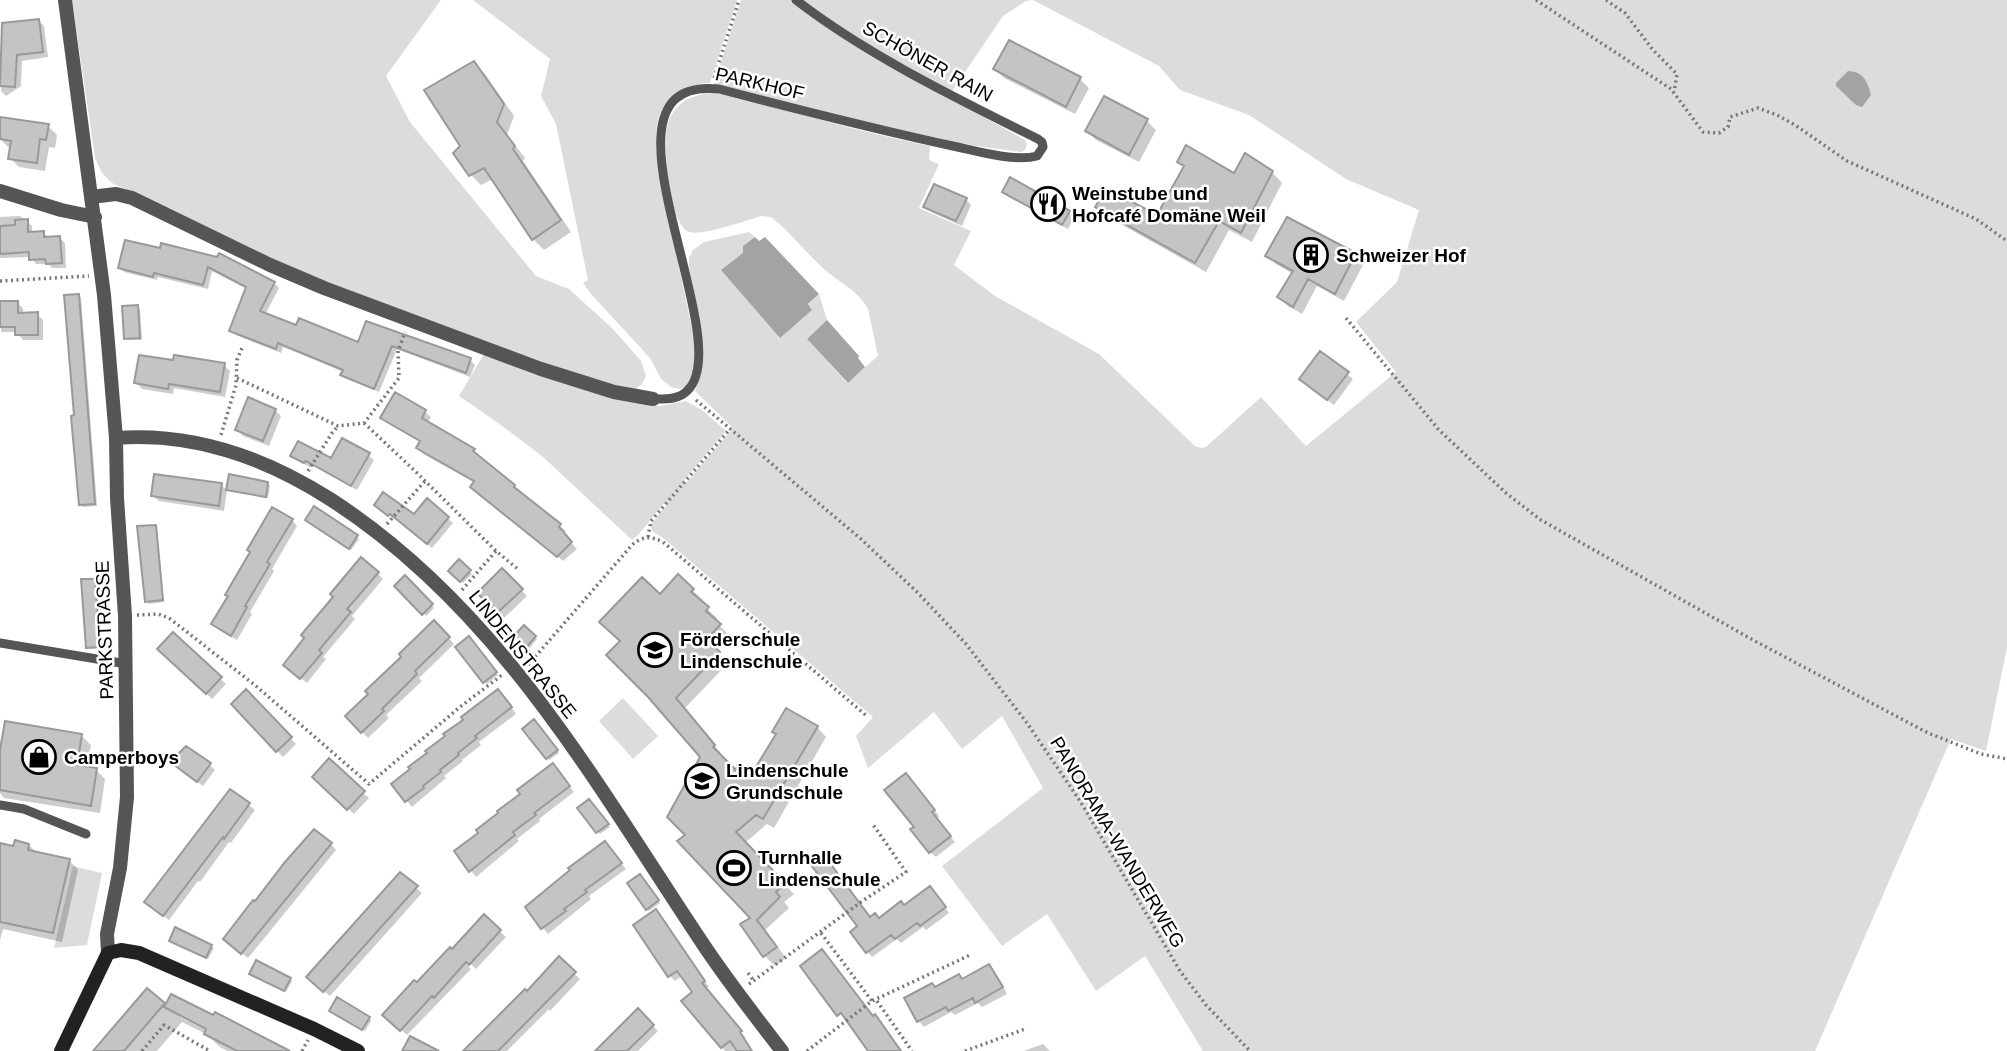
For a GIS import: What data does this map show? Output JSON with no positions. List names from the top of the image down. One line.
{"streets":{"street":["PARKSTRASSE","LINDENSTRASSE"],"lane":["SCHÖNER RAIN","PARKHOF"],"path":["PANORAMA-WANDERWEG"]},"crossings":[["SCHÖNER RAIN","PARKHOF"],["PARKHOF","PANORAMA-WANDERWEG"],["PARKSTRASSE","LINDENSTRASSE"]],"places":{"restaurant":["Weinstube und Hofcafé Domäne Weil"],"building":["Schweizer Hof"],"school or university":["Förderschule Lindenschule","Lindenschule Grundschule"],"shop":["Camperboys"],"sports":["Turnhalle Lindenschule"]}}
